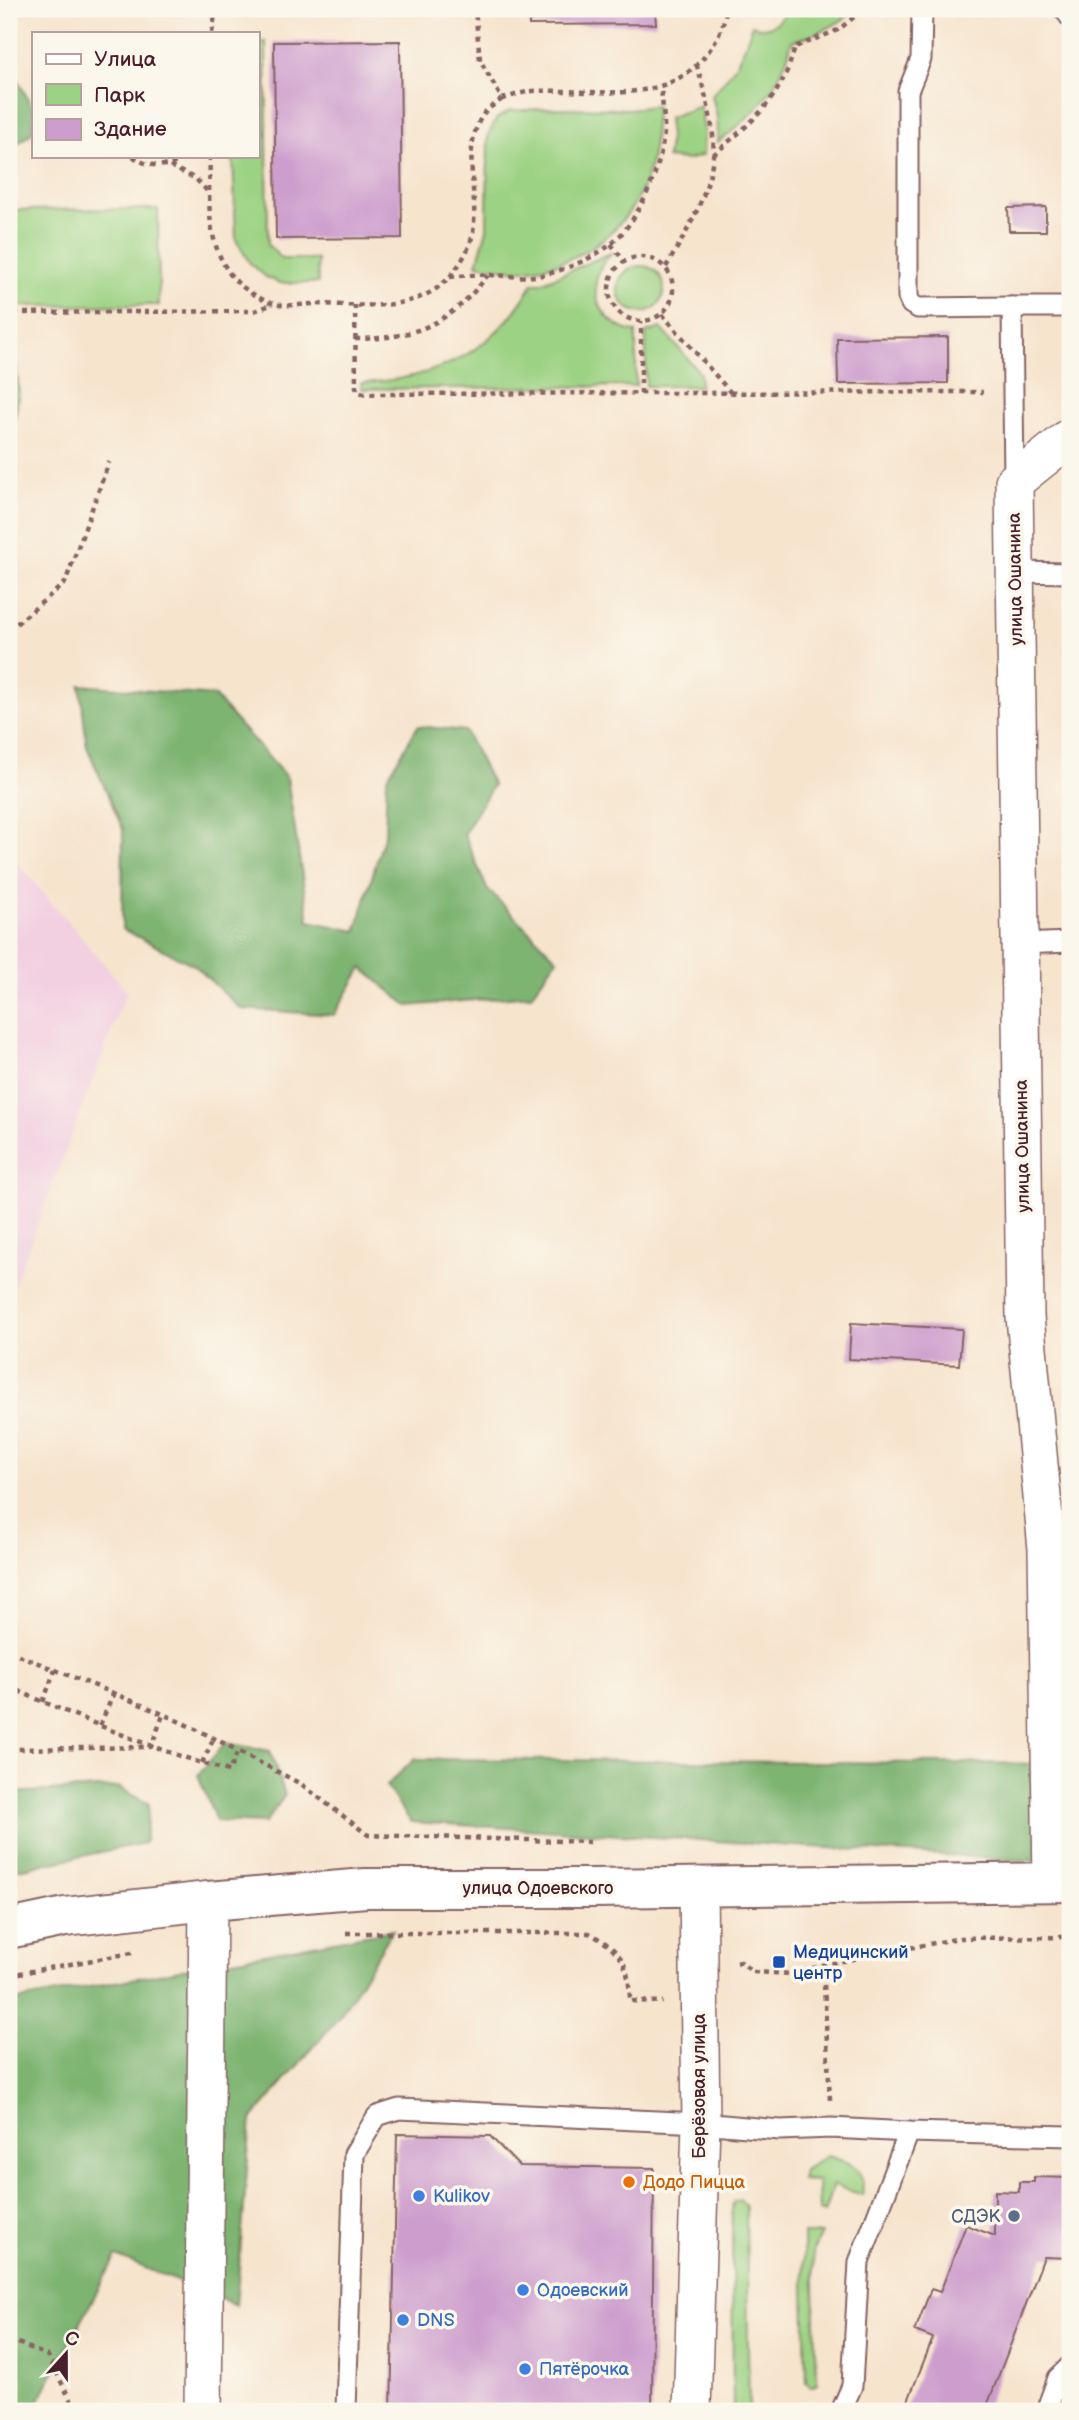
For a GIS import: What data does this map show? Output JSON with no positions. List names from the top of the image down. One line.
{"streets":{"street":["улица Ошанина","улица Одоевского","Берёзовая улица"]},"crossings":[["улица Ошанина","улица Одоевского"],["улица Одоевского","Берёзовая улица"]],"places":{"transit":["Медицинский центр"],"other":["Додо Пицца","Kulikov","СДЭК","Одоевский","DNS","Пятёрочка"]},"legend":["Улица","Парк","Здание"],"north":"top"}
